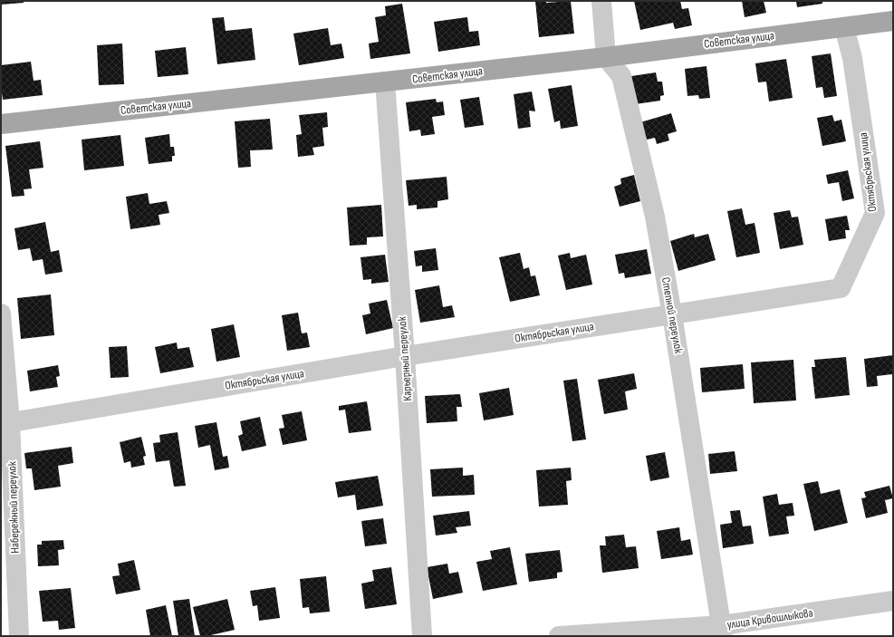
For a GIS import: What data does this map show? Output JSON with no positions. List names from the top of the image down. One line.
{"streets":{"main road":["Советская улица"],"street":["Октябрьская улица","Степной переулок","Карьерный переулок","Набережный переулок","улица Кривошлыкова"]},"crossings":[["Советская улица","Октябрьская улица"],["Советская улица","Степной переулок"],["Советская улица","Карьерный переулок"],["Октябрьская улица","Степной переулок"],["Октябрьская улица","Карьерный переулок"],["Октябрьская улица","Набережный переулок"],["Степной переулок","улица Кривошлыкова"]]}
